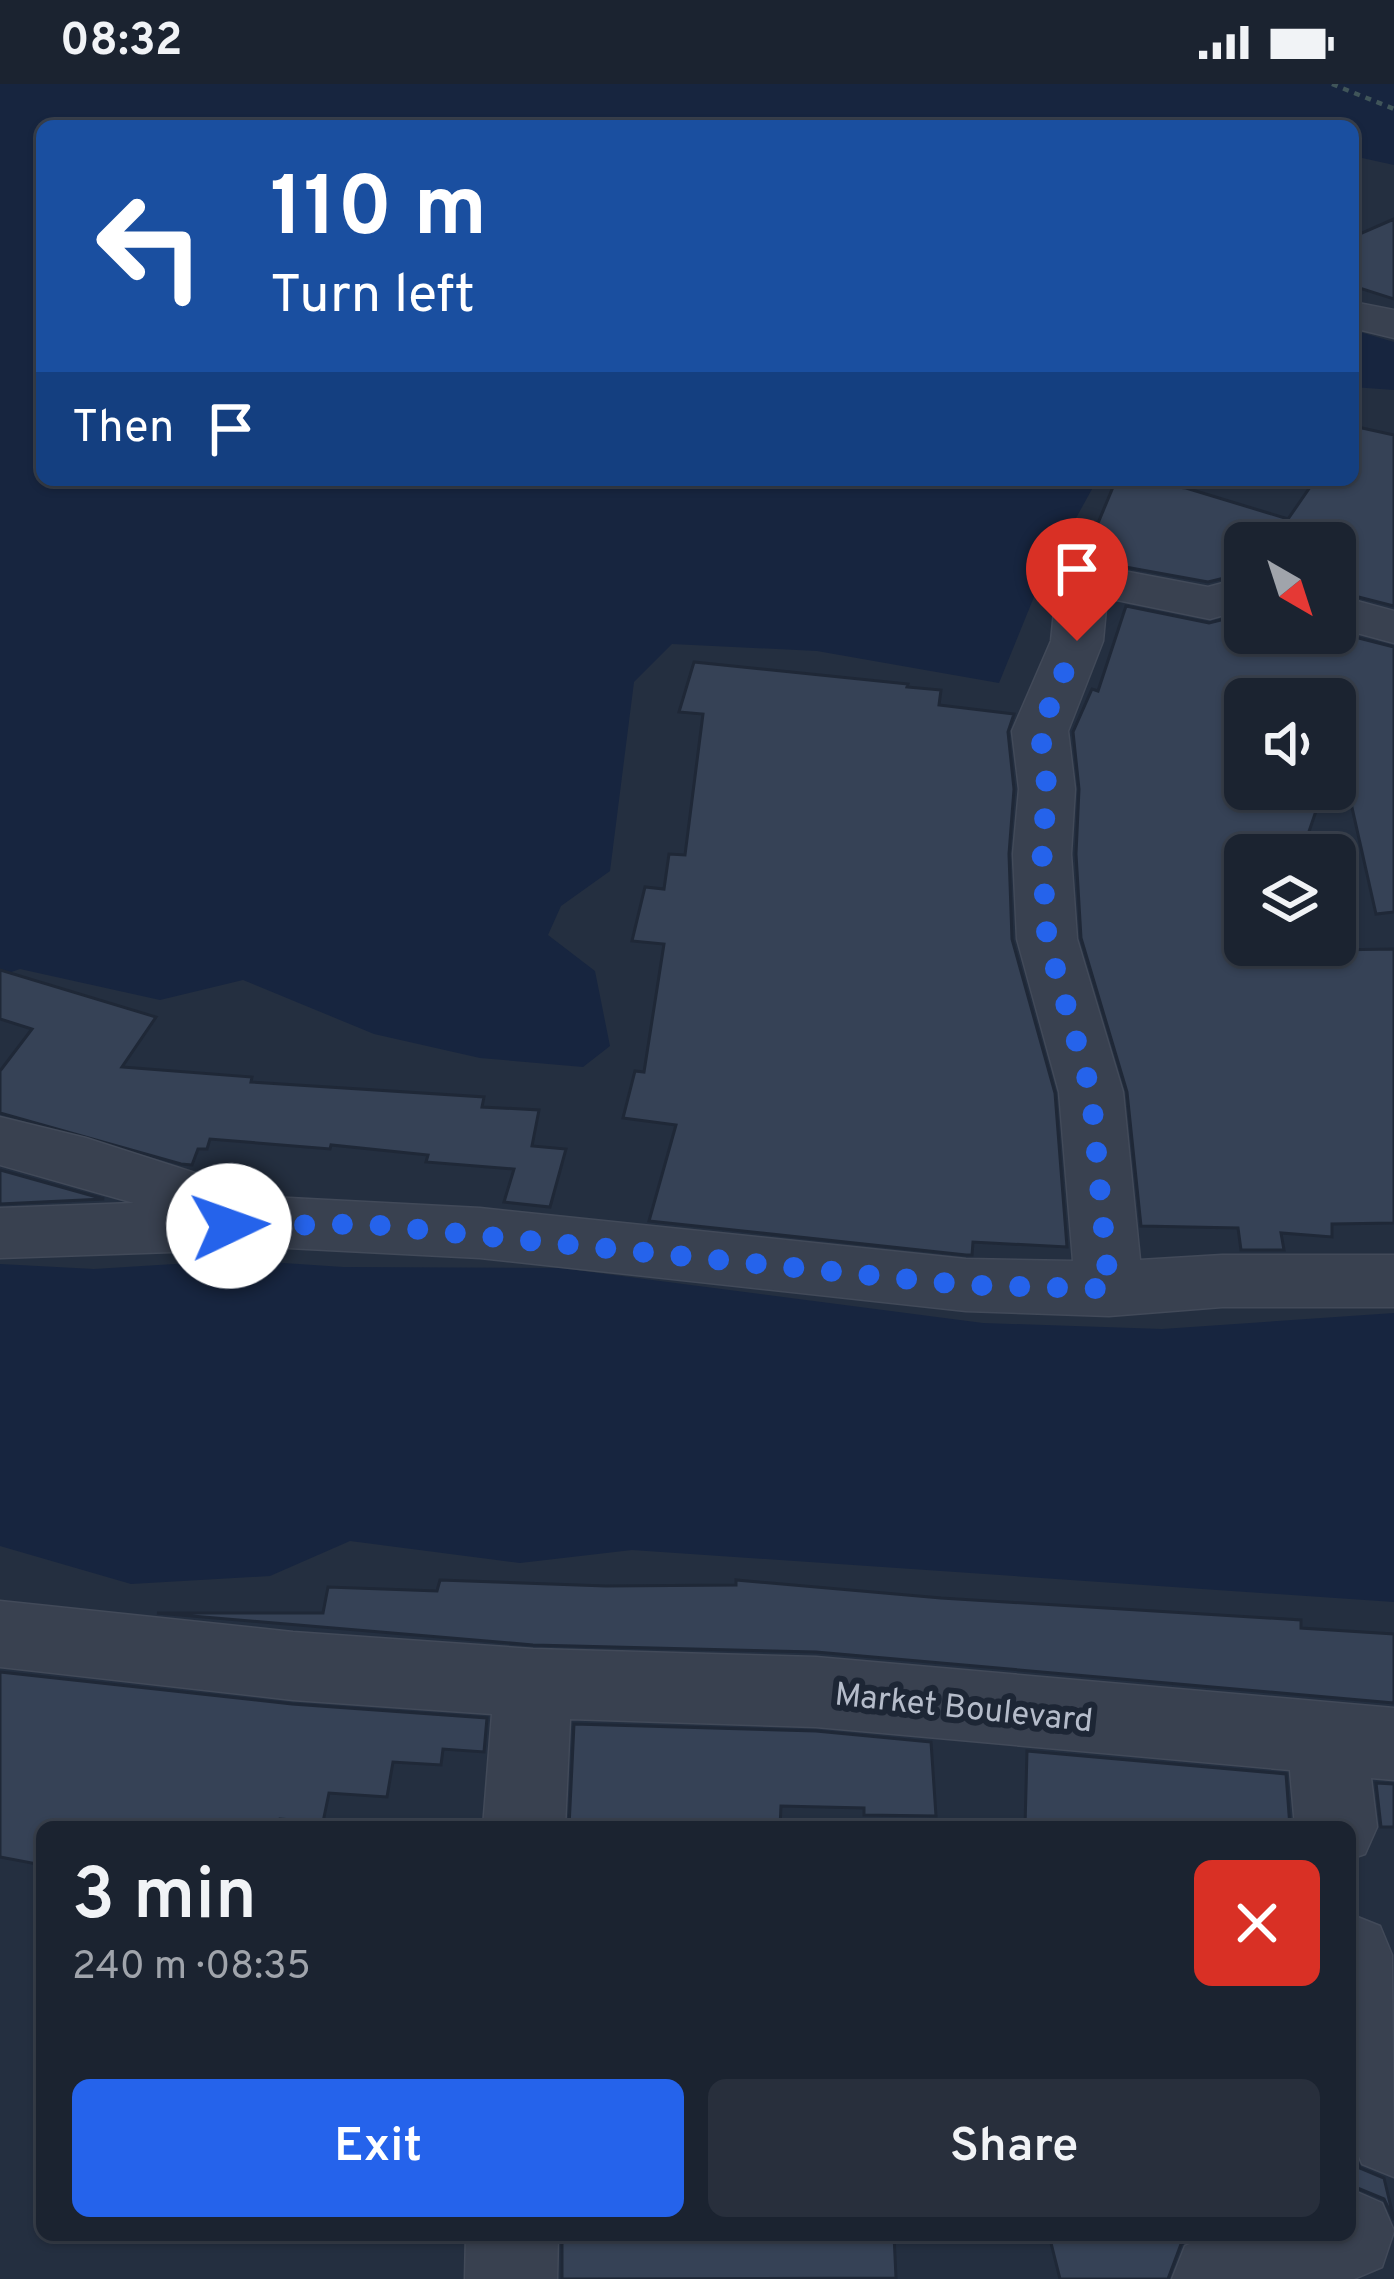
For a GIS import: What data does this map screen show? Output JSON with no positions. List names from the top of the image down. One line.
{"streets":{"street":["Market Boulevard"]},"north":"bottom right","page":{"status":"08:32","turn":["110 m","Turn left"],"then":"Then","heading":["3 min","240 m · 08:35"],"buttons":["Exit","Share"]}}
